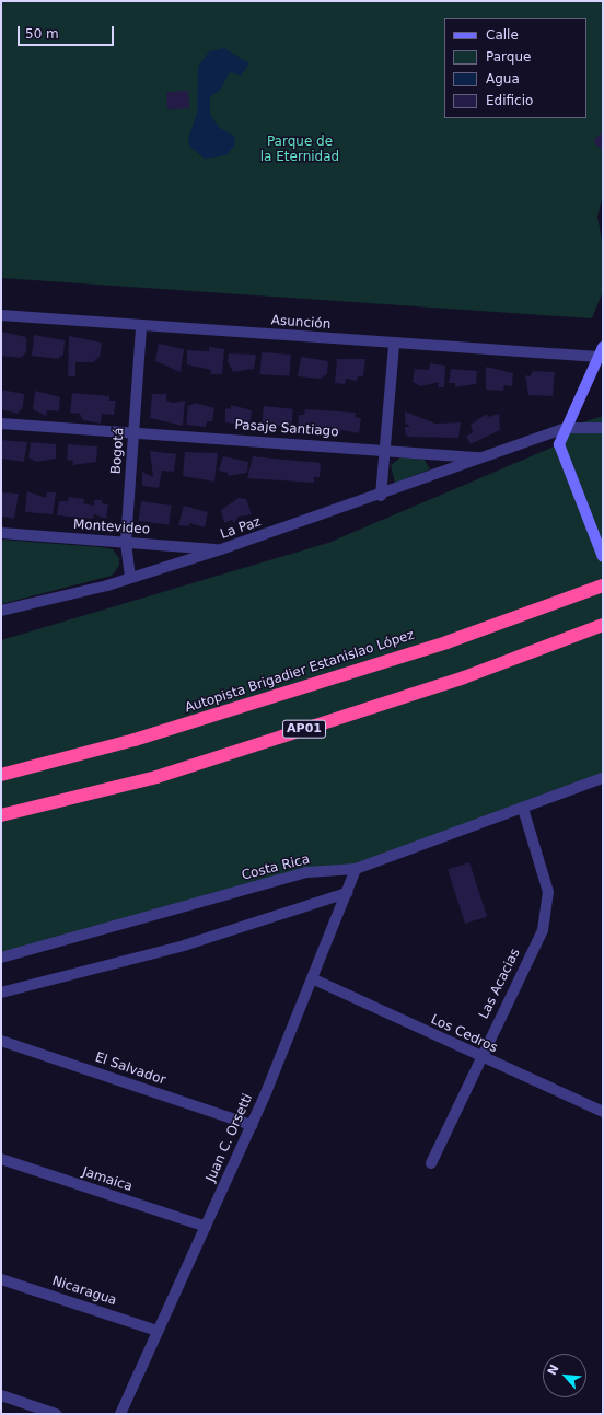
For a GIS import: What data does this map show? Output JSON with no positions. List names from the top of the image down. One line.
{"streets":{"highway":["Autopista Brigadier Estanislao López","AP01"],"street":["Asunción","Pasaje Santiago","Bogotá","Montevideo","La Paz","Costa Rica","Las Acacias","Los Cedros","El Salvador","Juan C. Orsetti","Jamaica","Nicaragua"]},"crossings":[["Asunción","Bogotá"],["Pasaje Santiago","Bogotá"],["Pasaje Santiago","La Paz"],["Bogotá","Montevideo"],["Bogotá","La Paz"],["Montevideo","La Paz"],["Costa Rica","Las Acacias"],["Costa Rica","Juan C. Orsetti"],["Las Acacias","Los Cedros"],["Los Cedros","Juan C. Orsetti"],["El Salvador","Juan C. Orsetti"],["Juan C. Orsetti","Jamaica"],["Juan C. Orsetti","Nicaragua"]],"parks":["Parque de la Eternidad"],"legend":["Calle","Parque","Agua","Edificio"],"scale_bar":"50 m","north":"top left"}
